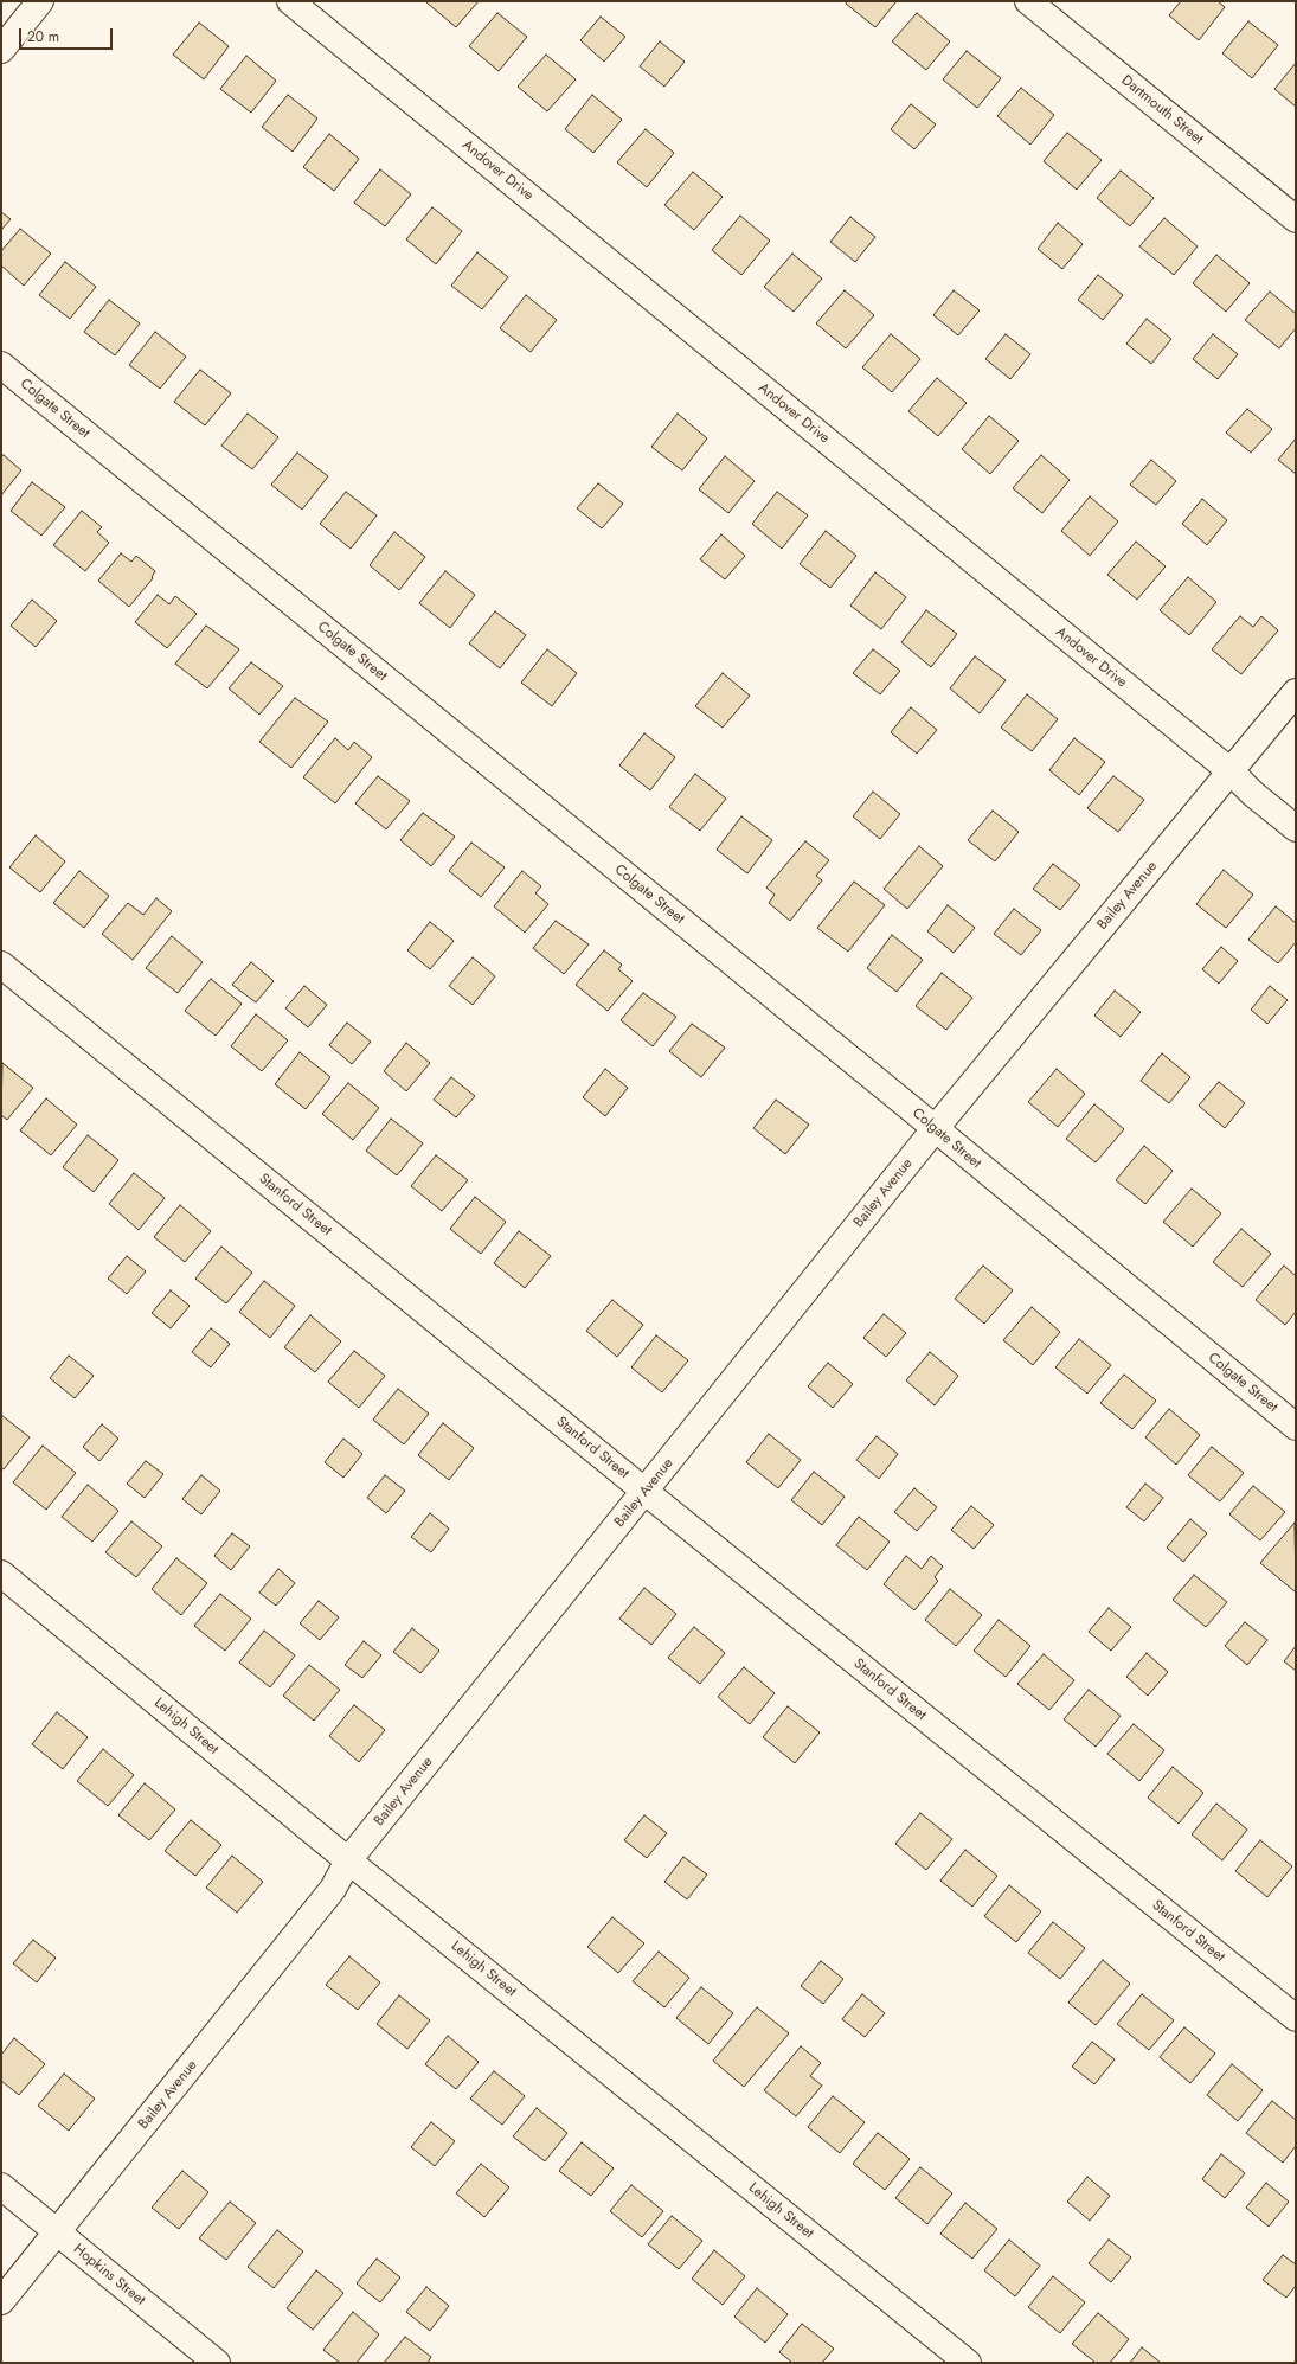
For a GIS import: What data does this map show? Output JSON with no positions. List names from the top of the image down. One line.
{"streets":{"street":["Dartmouth Street","Andover Drive","Colgate Street","Bailey Avenue","Stanford Street","Lehigh Street","Hopkins Street"]},"crossings":[["Andover Drive","Bailey Avenue"],["Colgate Street","Bailey Avenue"],["Bailey Avenue","Stanford Street"],["Bailey Avenue","Lehigh Street"],["Bailey Avenue","Hopkins Street"]],"scale_bar":"20 m"}
